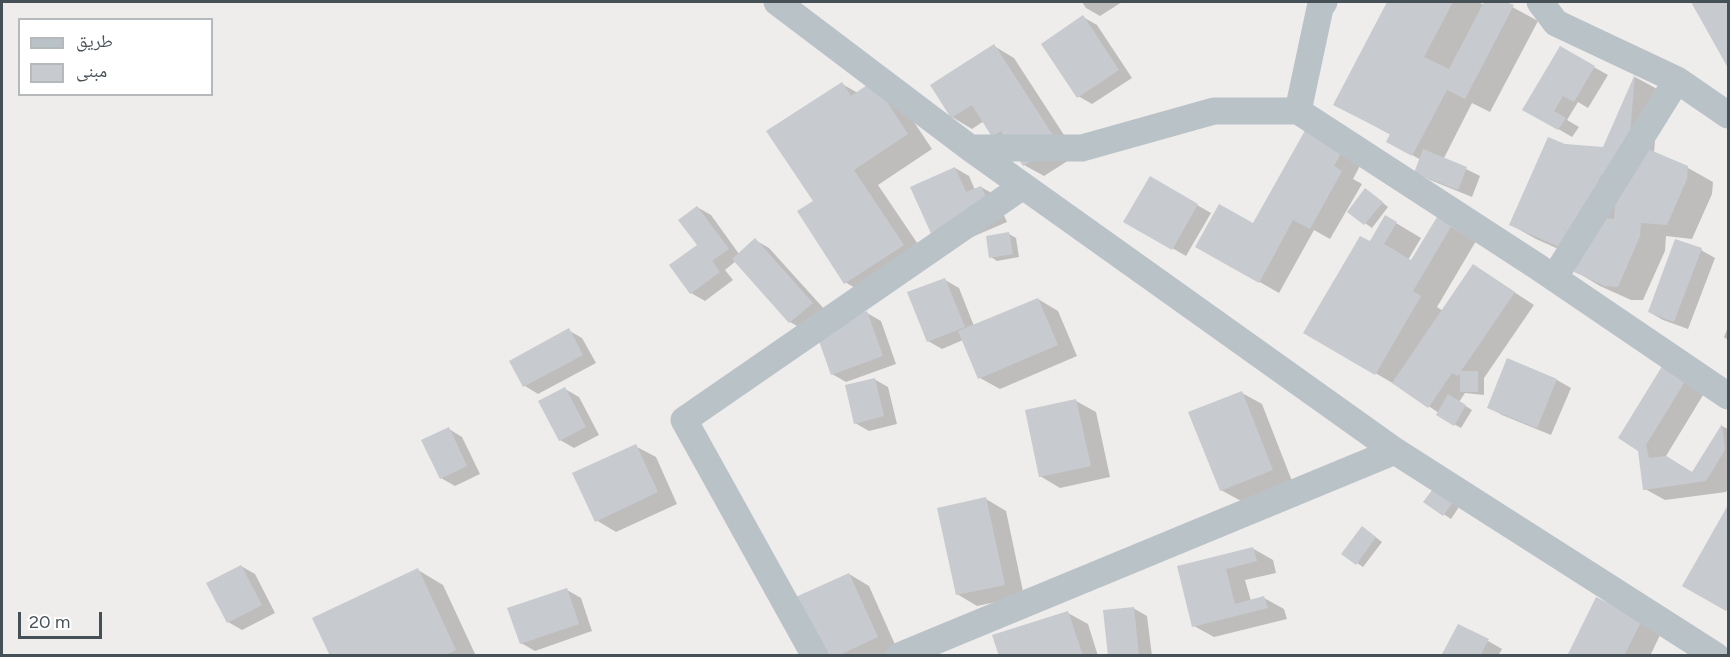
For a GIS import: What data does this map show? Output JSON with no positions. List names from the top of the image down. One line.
{"legend":["طريق","مبنى"],"scale_bar":"20 m"}
